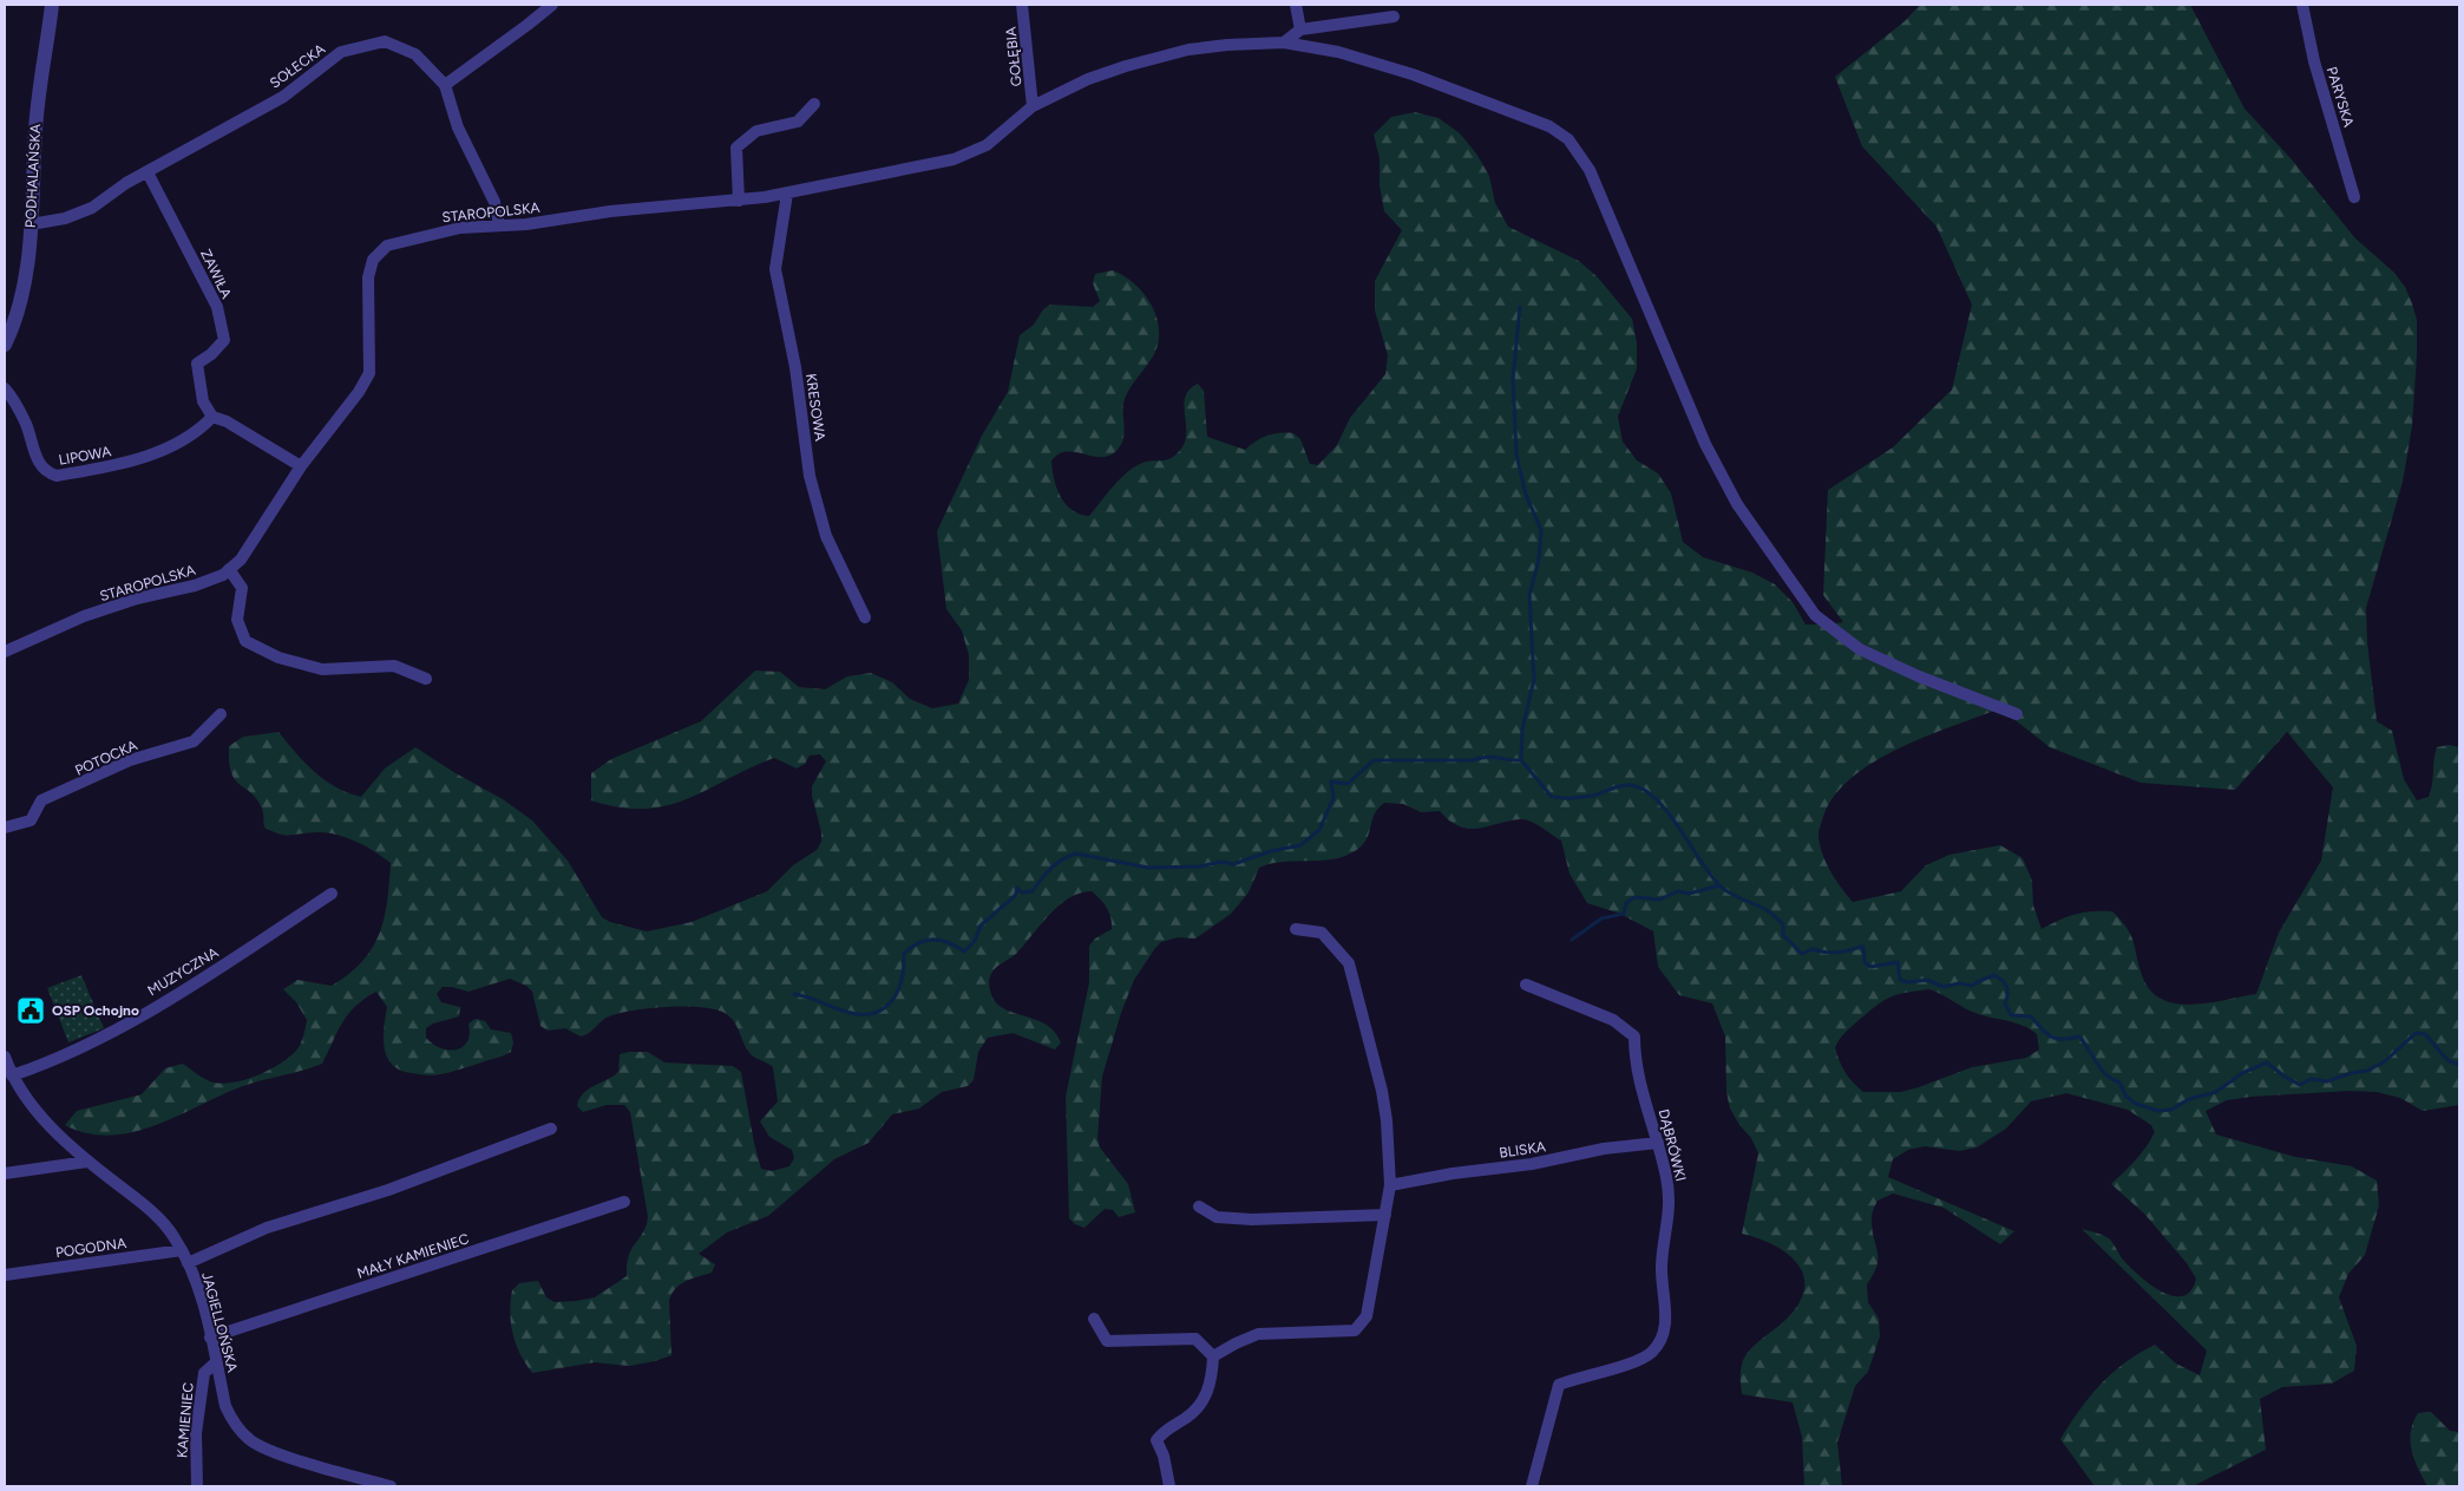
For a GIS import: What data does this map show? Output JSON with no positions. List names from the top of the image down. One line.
{"streets":{"street":["GOŁĘBIA","SOŁECKA","PARYSKA","PODHALAŃSKA","STAROPOLSKA","ZAWIŁA","KRESOWA","LIPOWA","POTOCKA","MUZYCZNA","DĄBRÓWKI","BLISKA","POGODNA","MAŁY KAMIENIEC","JAGIELLOŃSKA","KAMIENIEC"]},"crossings":[["GOŁĘBIA","STAROPOLSKA"],["SOŁECKA","PODHALAŃSKA"],["SOŁECKA","STAROPOLSKA"],["SOŁECKA","ZAWIŁA"],["STAROPOLSKA","KRESOWA"],["ZAWIŁA","LIPOWA"],["MUZYCZNA","JAGIELLOŃSKA"],["DĄBRÓWKI","BLISKA"],["POGODNA","JAGIELLOŃSKA"],["MAŁY KAMIENIEC","JAGIELLOŃSKA"],["JAGIELLOŃSKA","KAMIENIEC"]],"places":{"public building":["OSP Ochojno"]}}
